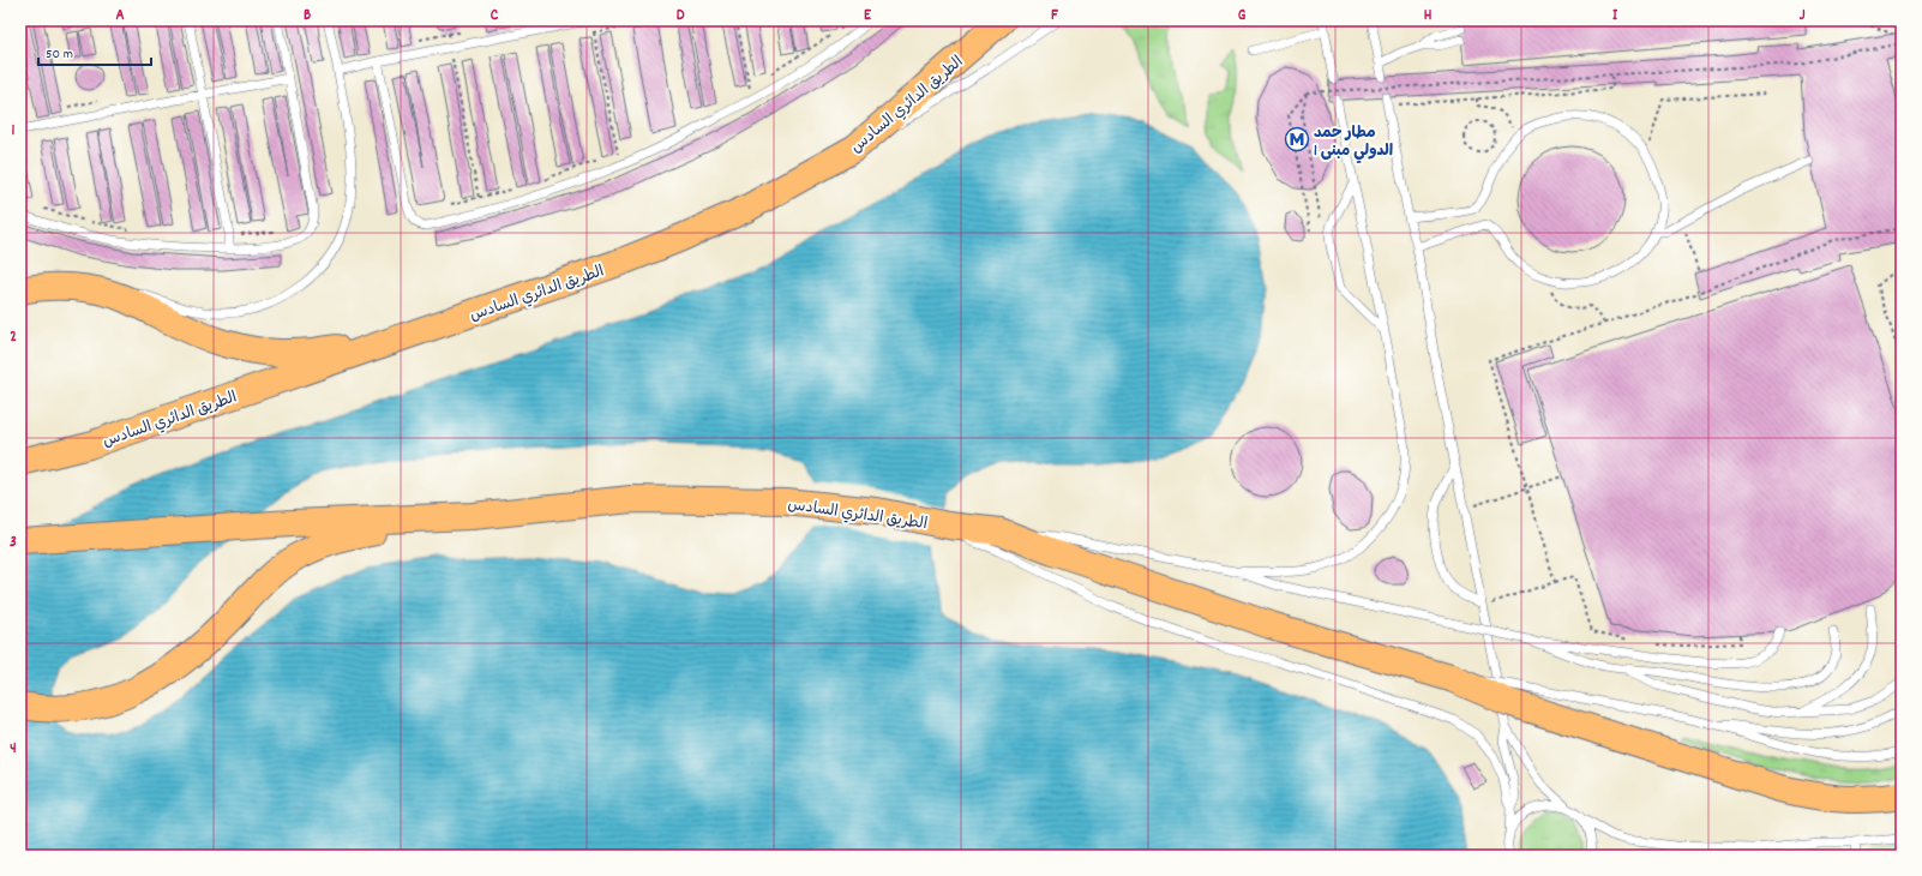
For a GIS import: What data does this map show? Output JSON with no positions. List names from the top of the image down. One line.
{"streets":{"highway":["الطريق الدائري السادس"]},"places":{"metro station":["مطار حمد الدولي مبنى 1"]},"scale_bar":"50 m","grid":{"columns":["A","B","C","D","E","F","G","H","I","J"],"rows":["1","2","3","4"]}}
